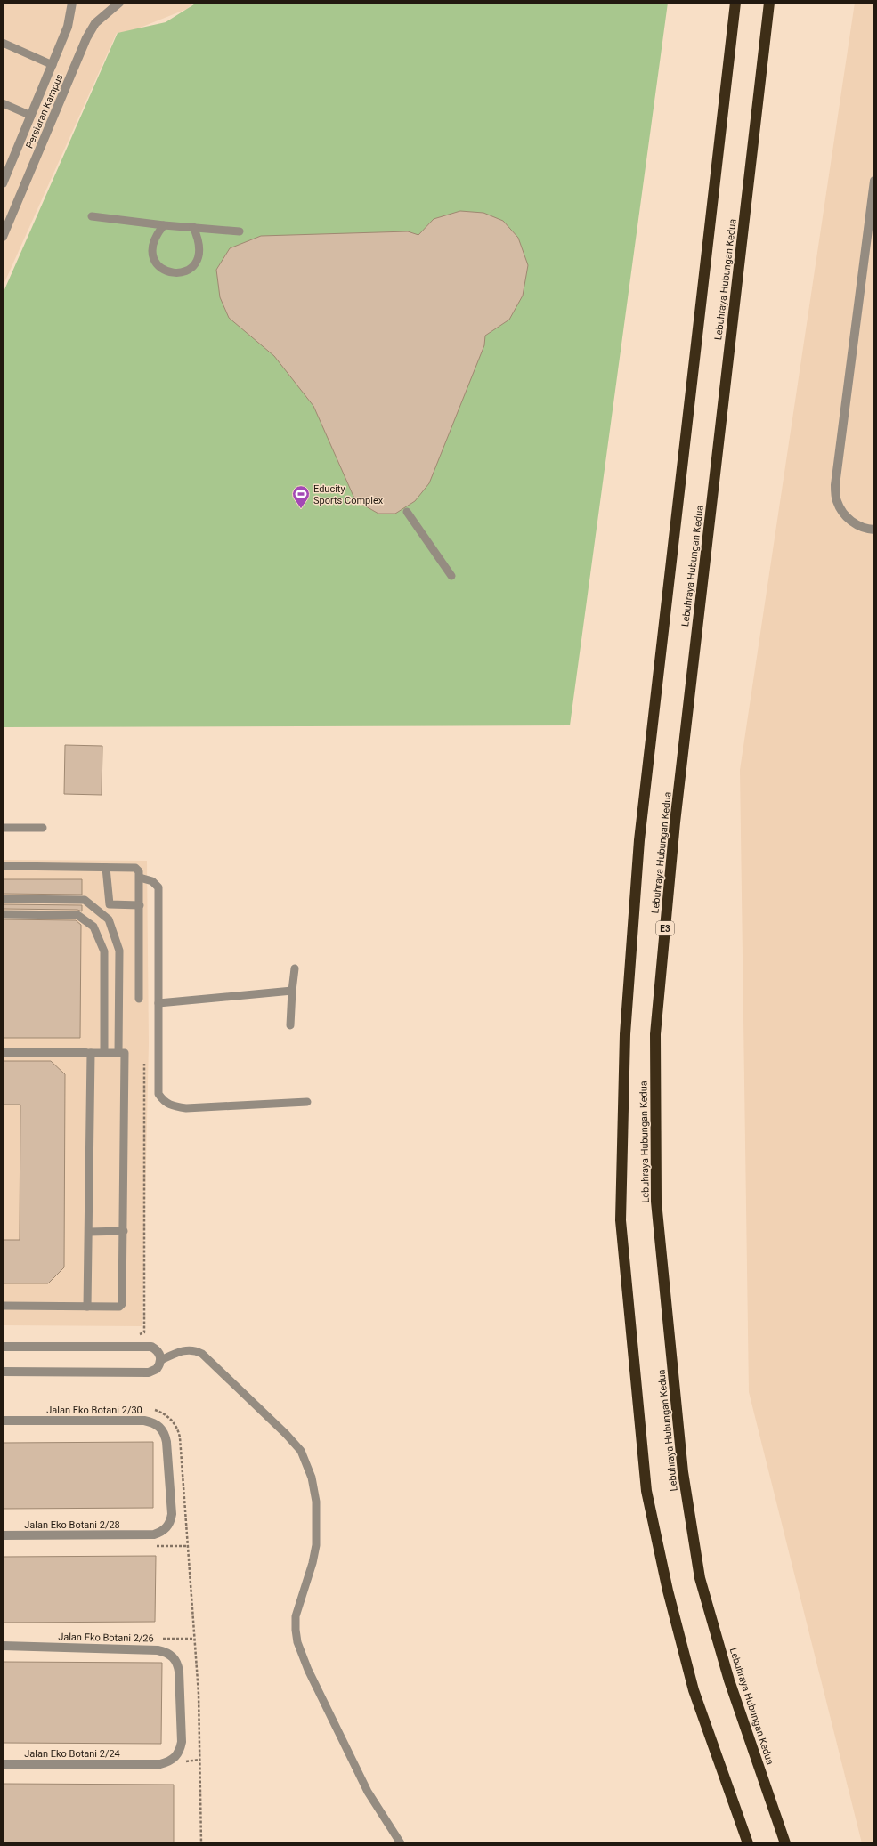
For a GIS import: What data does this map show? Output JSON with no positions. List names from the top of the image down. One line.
{"streets":{"highway":["Lebuhraya Hubungan Kedua","E3"],"street":["Persiaran Kampus","Jalan Eko Botani 2/30","Jalan Eko Botani 2/28","Jalan Eko Botani 2/26","Jalan Eko Botani 2/24"]},"crossings":[["Jalan Eko Botani 2/30","Jalan Eko Botani 2/28"],["Jalan Eko Botani 2/26","Jalan Eko Botani 2/24"]],"places":{"sports":["Educity Sports Complex"]}}
